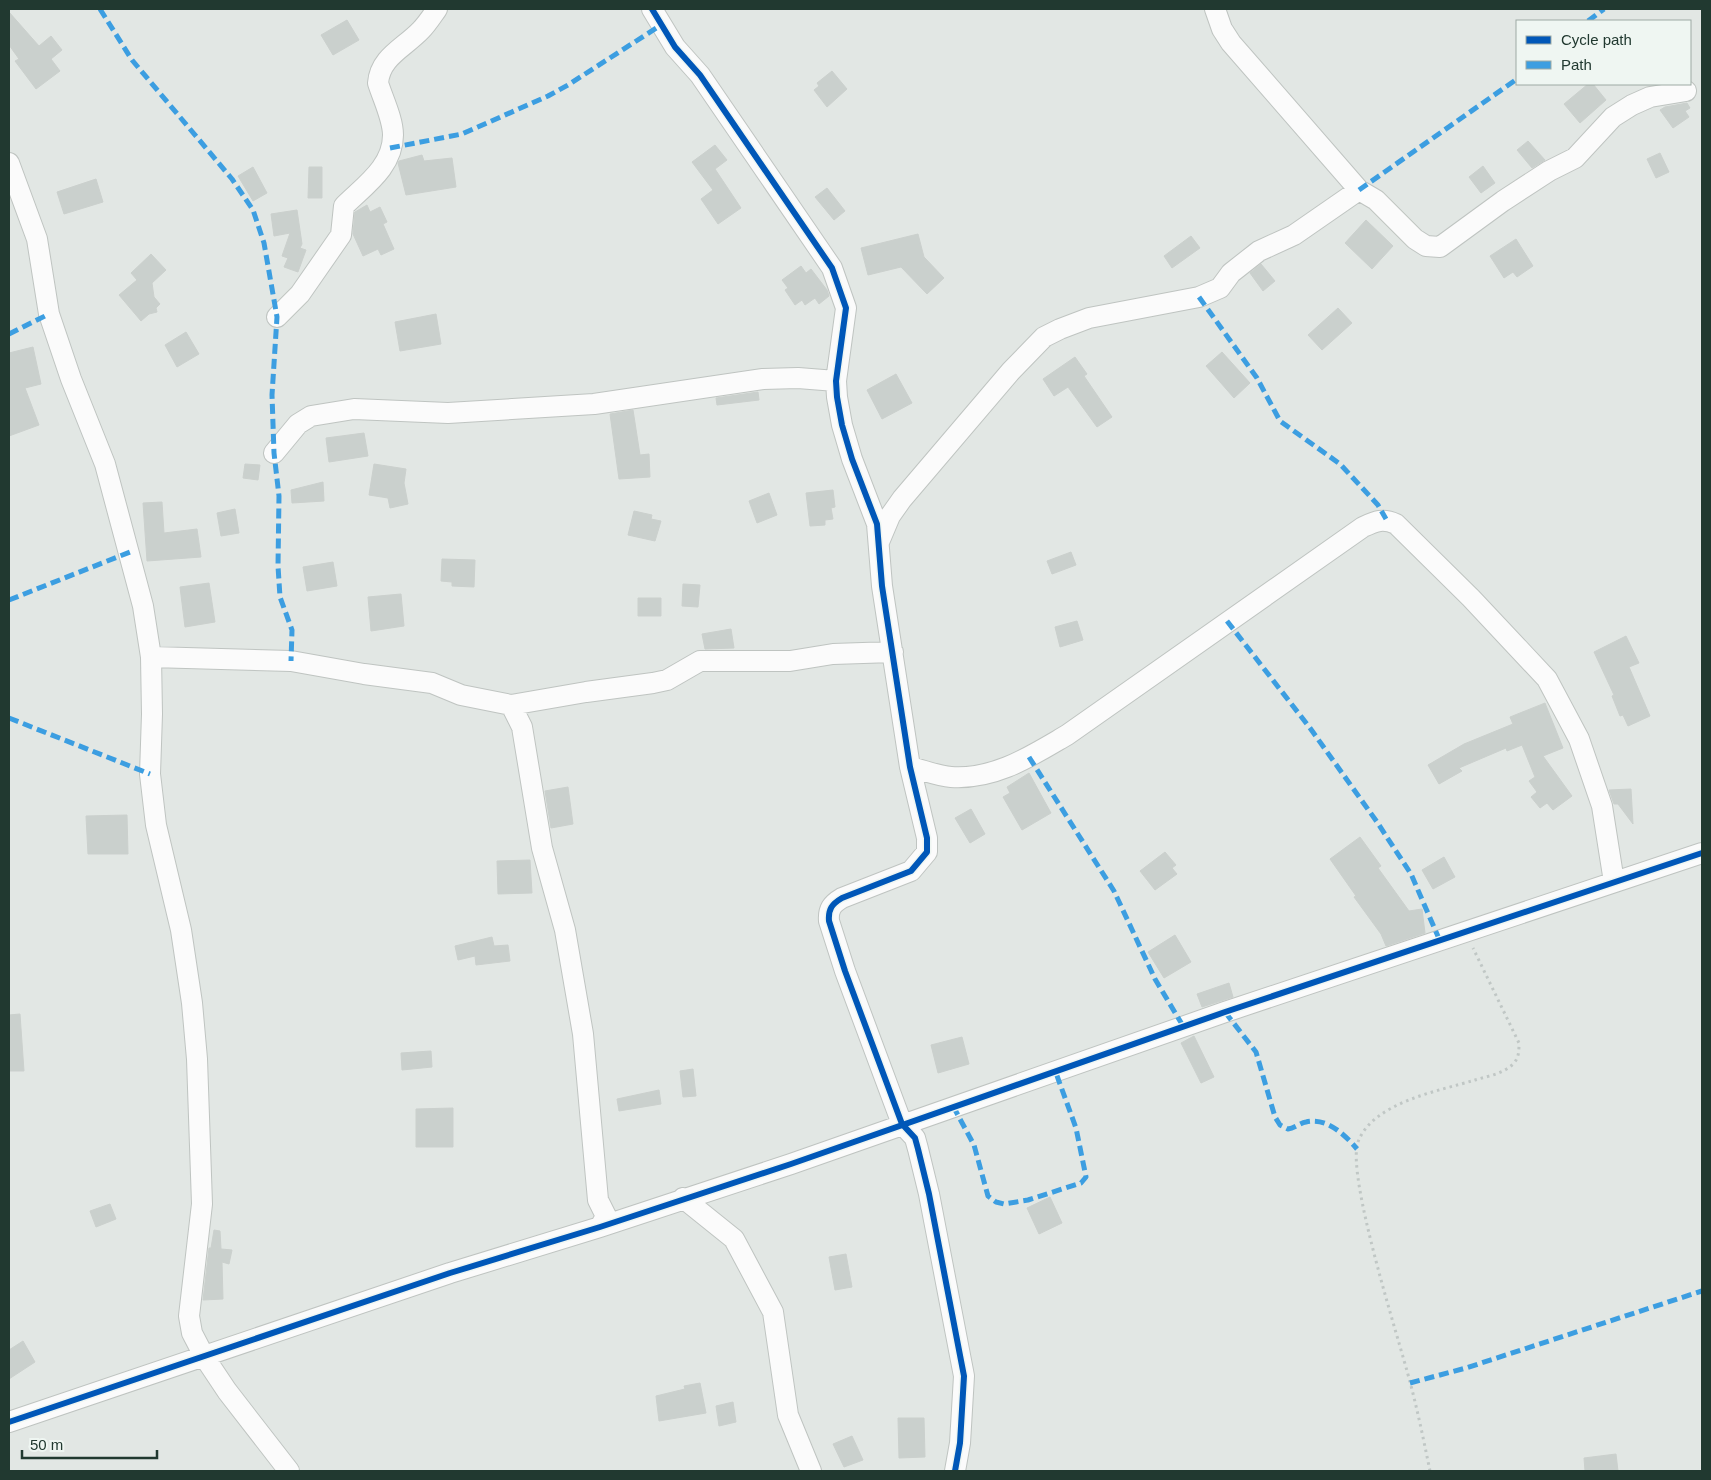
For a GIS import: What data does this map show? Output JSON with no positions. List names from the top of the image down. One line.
{"legend":["Cycle path","Path"],"scale_bar":"50 m"}
